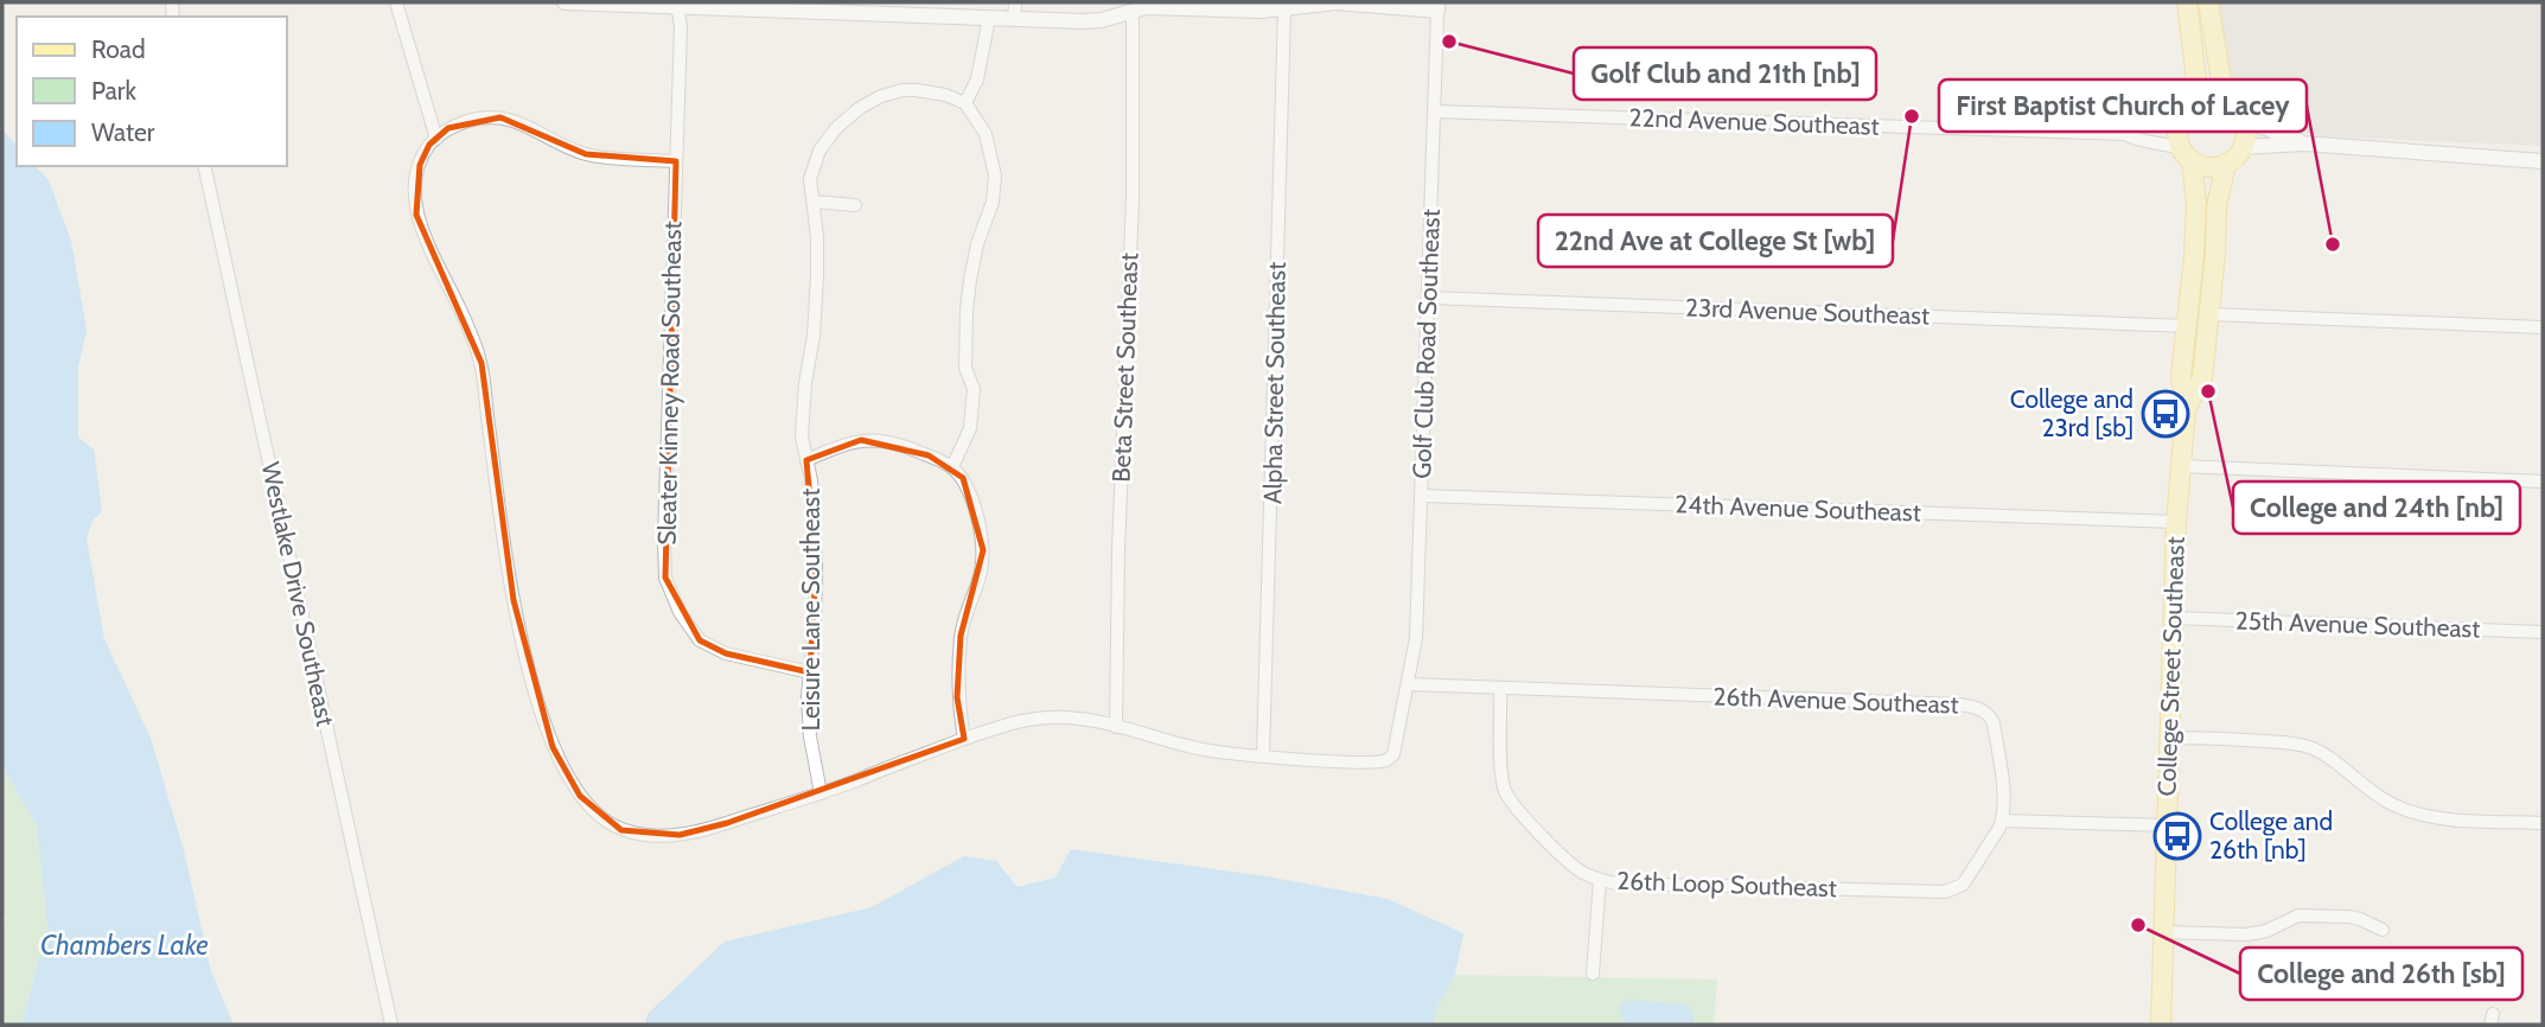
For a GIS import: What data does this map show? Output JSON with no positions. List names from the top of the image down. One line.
{"streets":{"main road":["College Street Southeast"],"street":["22nd Avenue Southeast","23rd Avenue Southeast","Golf Club Road Southeast","Beta Street Southeast","Sleater Kinney Road Southeast","Alpha Street Southeast","24th Avenue Southeast","Westlake Drive Southeast","Leisure Lane Southeast","25th Avenue Southeast","26th Avenue Southeast","26th Loop Southeast"]},"crossings":[["22nd Avenue Southeast","Golf Club Road Southeast"],["22nd Avenue Southeast","College Street Southeast"],["23rd Avenue Southeast","Golf Club Road Southeast"],["23rd Avenue Southeast","College Street Southeast"],["Golf Club Road Southeast","Beta Street Southeast"],["Golf Club Road Southeast","Alpha Street Southeast"],["Golf Club Road Southeast","24th Avenue Southeast"],["Golf Club Road Southeast","Leisure Lane Southeast"],["Golf Club Road Southeast","26th Avenue Southeast"],["Sleater Kinney Road Southeast","Leisure Lane Southeast"],["24th Avenue Southeast","College Street Southeast"],["25th Avenue Southeast","College Street Southeast"],["26th Avenue Southeast","26th Loop Southeast"]],"water":["Chambers Lake"],"places":{"other":["Golf Club and 21th [nb]","22nd Ave at College St [wb]","First Baptist Church of Lacey","College and 24th [nb]","College and 26th [sb]"],"bus stop":["College and 23rd [sb]","College and 26th [nb]"]},"legend":["Road","Park","Water"]}
